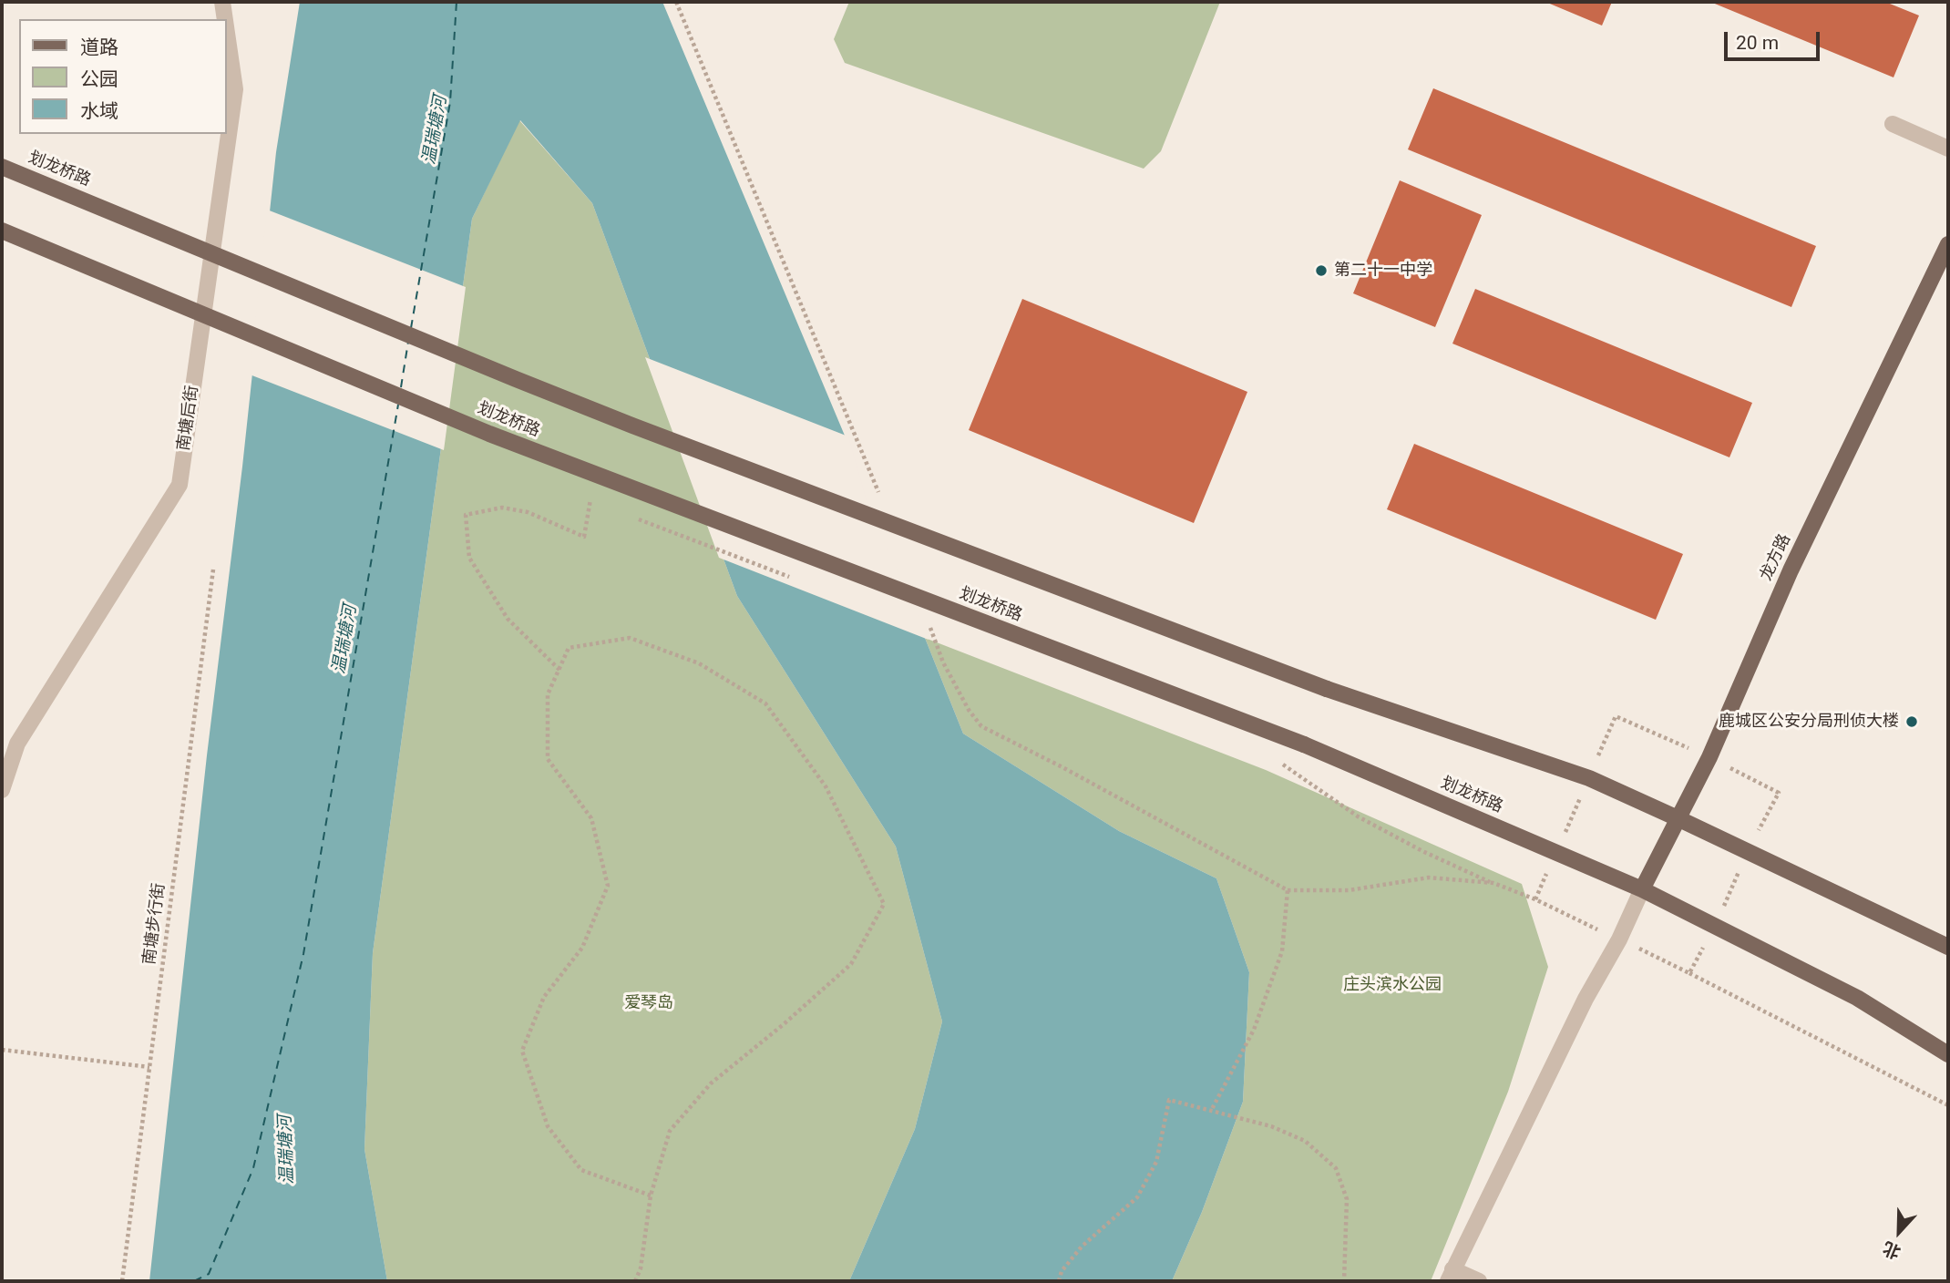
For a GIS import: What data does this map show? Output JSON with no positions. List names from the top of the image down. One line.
{"streets":{"main road":["划龙桥路","龙方路"],"street":["南塘后街"],"path":["南塘步行街"]},"crossings":[["划龙桥路","龙方路"]],"water":["温瑞塘河"],"parks":["庄头滨水公园","爱琴岛"],"places":["第二十一中学","鹿城区公安分局刑侦大楼"],"legend":["道路","公园","水域"],"scale_bar":"20 m","north":"bottom"}
